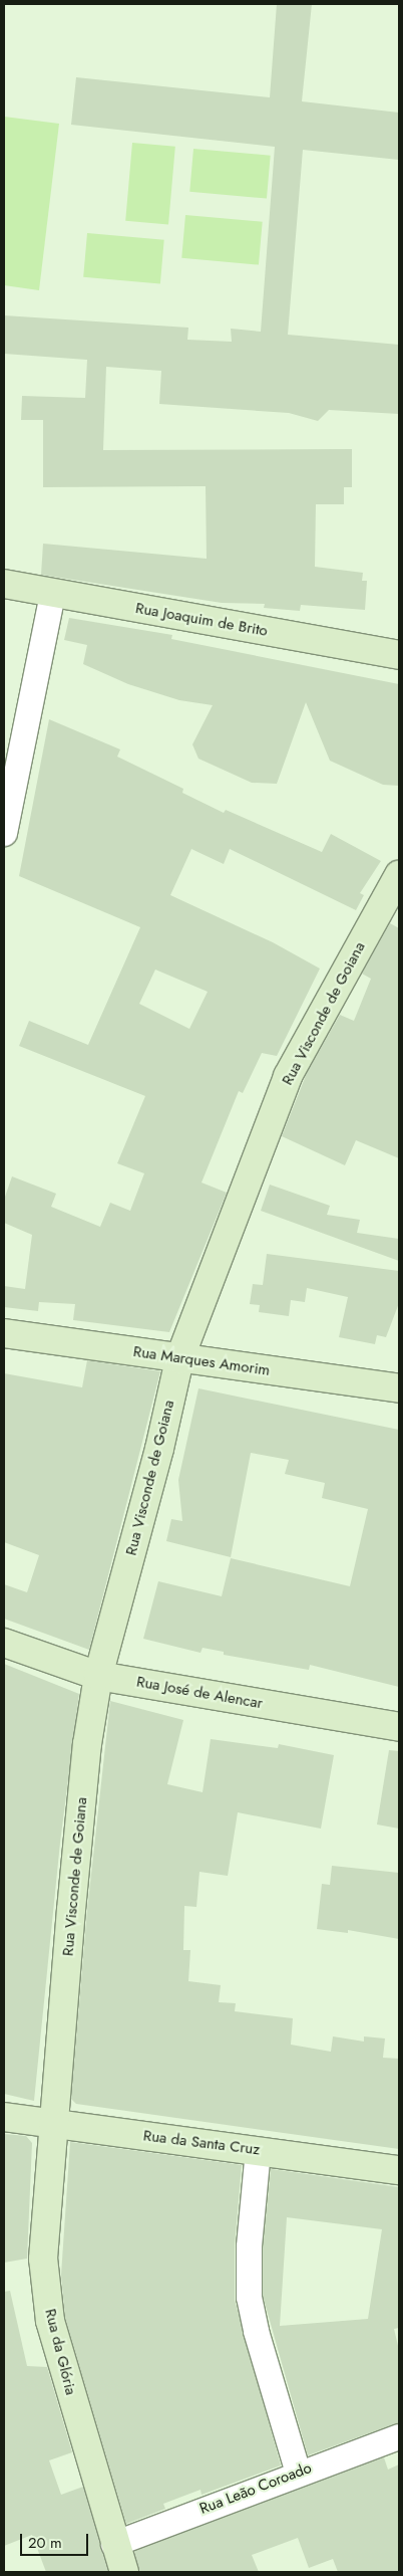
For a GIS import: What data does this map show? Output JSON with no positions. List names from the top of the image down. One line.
{"streets":{"street":["Rua Joaquim de Brito","Rua Visconde de Goiana","Rua Marques Amorim","Rua José de Alencar","Rua da Santa Cruz","Rua da Glória","Rua Leão Coroado"]},"crossings":[["Rua Visconde de Goiana","Rua Marques Amorim"],["Rua Visconde de Goiana","Rua José de Alencar"],["Rua Visconde de Goiana","Rua da Santa Cruz"],["Rua Visconde de Goiana","Rua da Glória"],["Rua da Santa Cruz","Rua da Glória"],["Rua da Glória","Rua Leão Coroado"]],"scale_bar":"20 m"}
